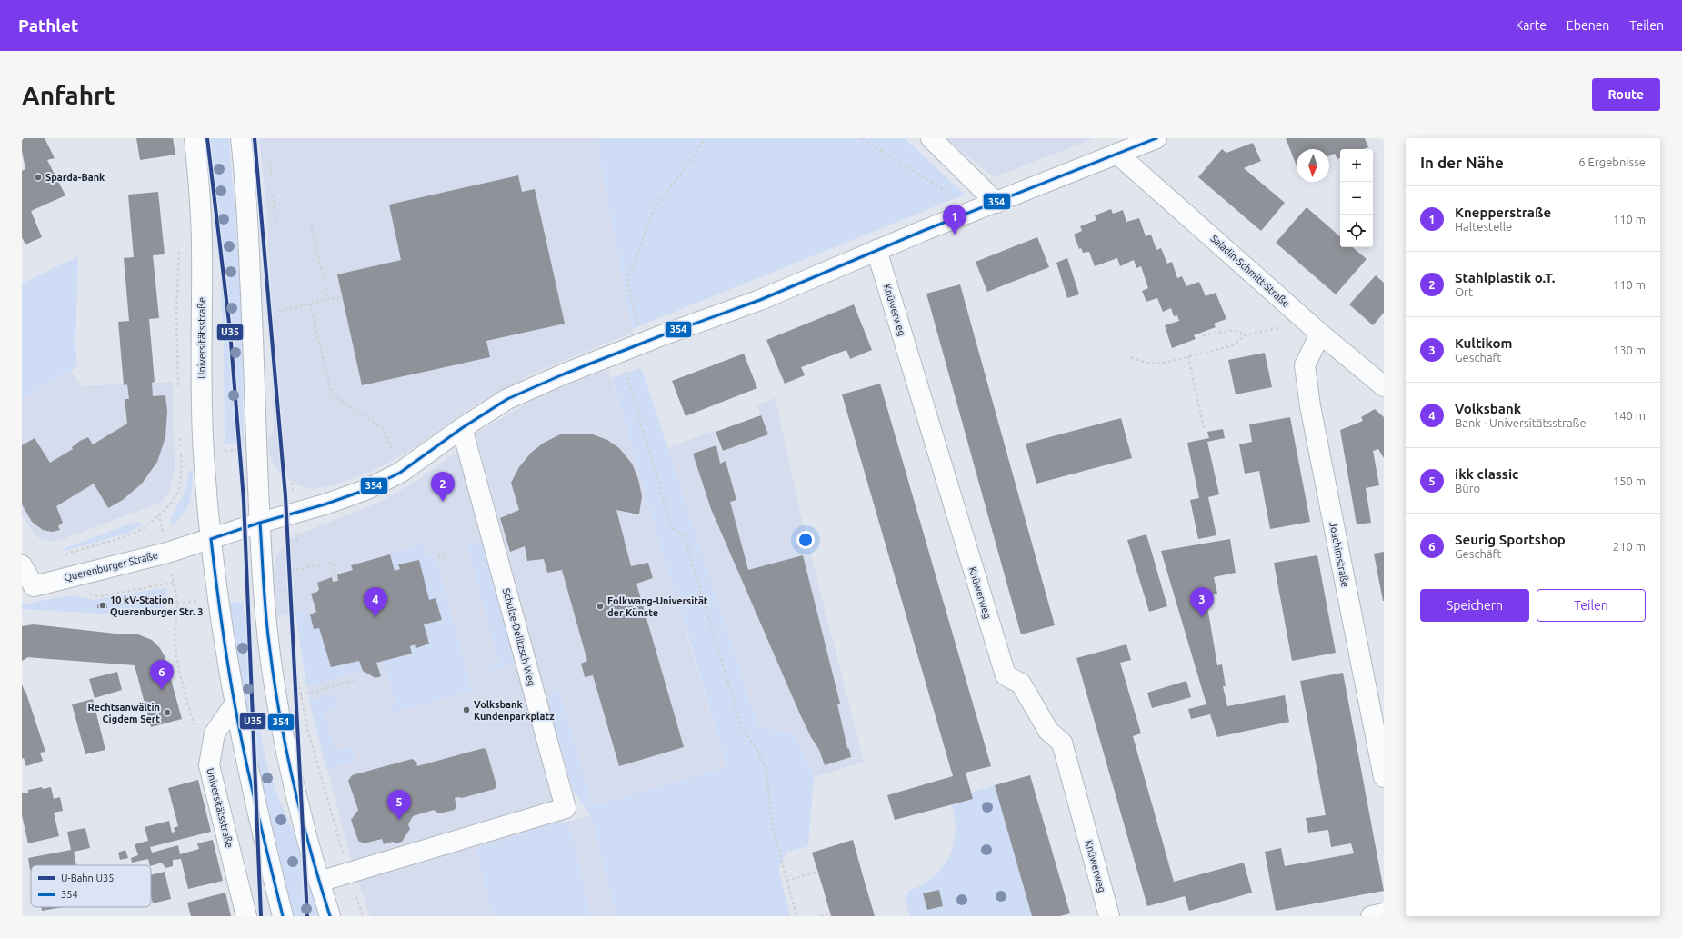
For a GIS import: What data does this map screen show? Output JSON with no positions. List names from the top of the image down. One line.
{"streets":{"street":["Saladin-Schmitt-Straße","Knüwerweg","Universitätsstraße","Joachimstraße","Querenburger Straße","Schulze-Delitzsch-Weg"]},"crossings":[["Saladin-Schmitt-Straße","Joachimstraße"],["Universitätsstraße","Querenburger Straße"]],"places":["Sparda-Bank","10 kV-Station Querenburger Str. 3","Folkwang-Universität der Künste","Volksbank Kundenparkplatz","Rechtsanwältin Cigdem Sert"],"lines":["metro line U35","transit line 354"],"legend":["U-Bahn U35","354"],"north":"bottom","page":{"header":"Pathlet","nav":["Karte","Ebenen","Teilen"],"buttons":["Route",["Speichern","Teilen"]],"title":"Anfahrt","heading":["In der Nähe","6 Ergebnisse"],"map_buttons":["+","−"],"list":[{"mark":"1","name":"Knepperstraße","note":"Haltestelle","value":"110 m"},{"mark":"2","name":"Stahlplastik o.T.","note":"Ort","value":"110 m"},{"mark":"3","name":"Kultikom","note":"Geschäft","value":"130 m"},{"mark":"4","name":"Volksbank","note":"Bank · Universitätsstraße","value":"140 m"},{"mark":"5","name":"ikk classic","note":"Büro","value":"150 m"},{"mark":"6","name":"Seurig Sportshop","note":"Geschäft","value":"210 m"}],"pins":["1","2","3","4","6","5"]}}
